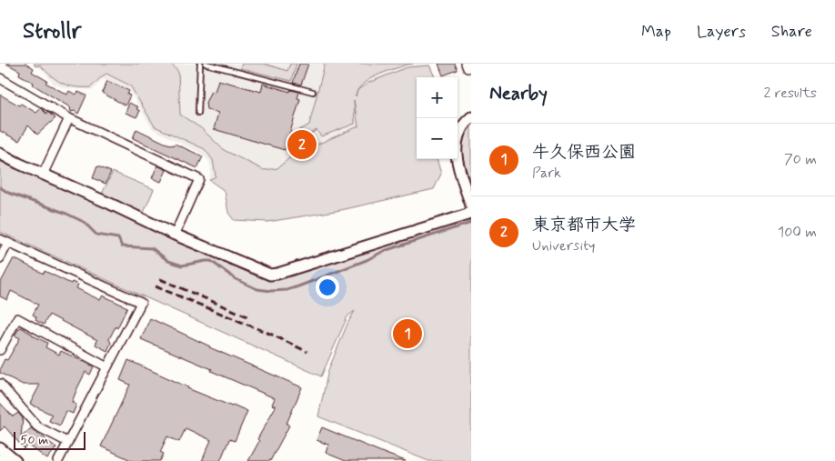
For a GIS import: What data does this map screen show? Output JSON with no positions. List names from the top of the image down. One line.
{"scale_bar":"50 m","page":{"header":"Strollr","nav":["Map","Layers","Share"],"heading":["Nearby","2 results"],"map_buttons":["+","−"],"list":[{"mark":"1","name":"牛久保西公園","note":"Park","value":"70 m"},{"mark":"2","name":"東京都市大学","note":"University","value":"100 m"}],"pins":["2","1"],"scale":"50 m"}}
